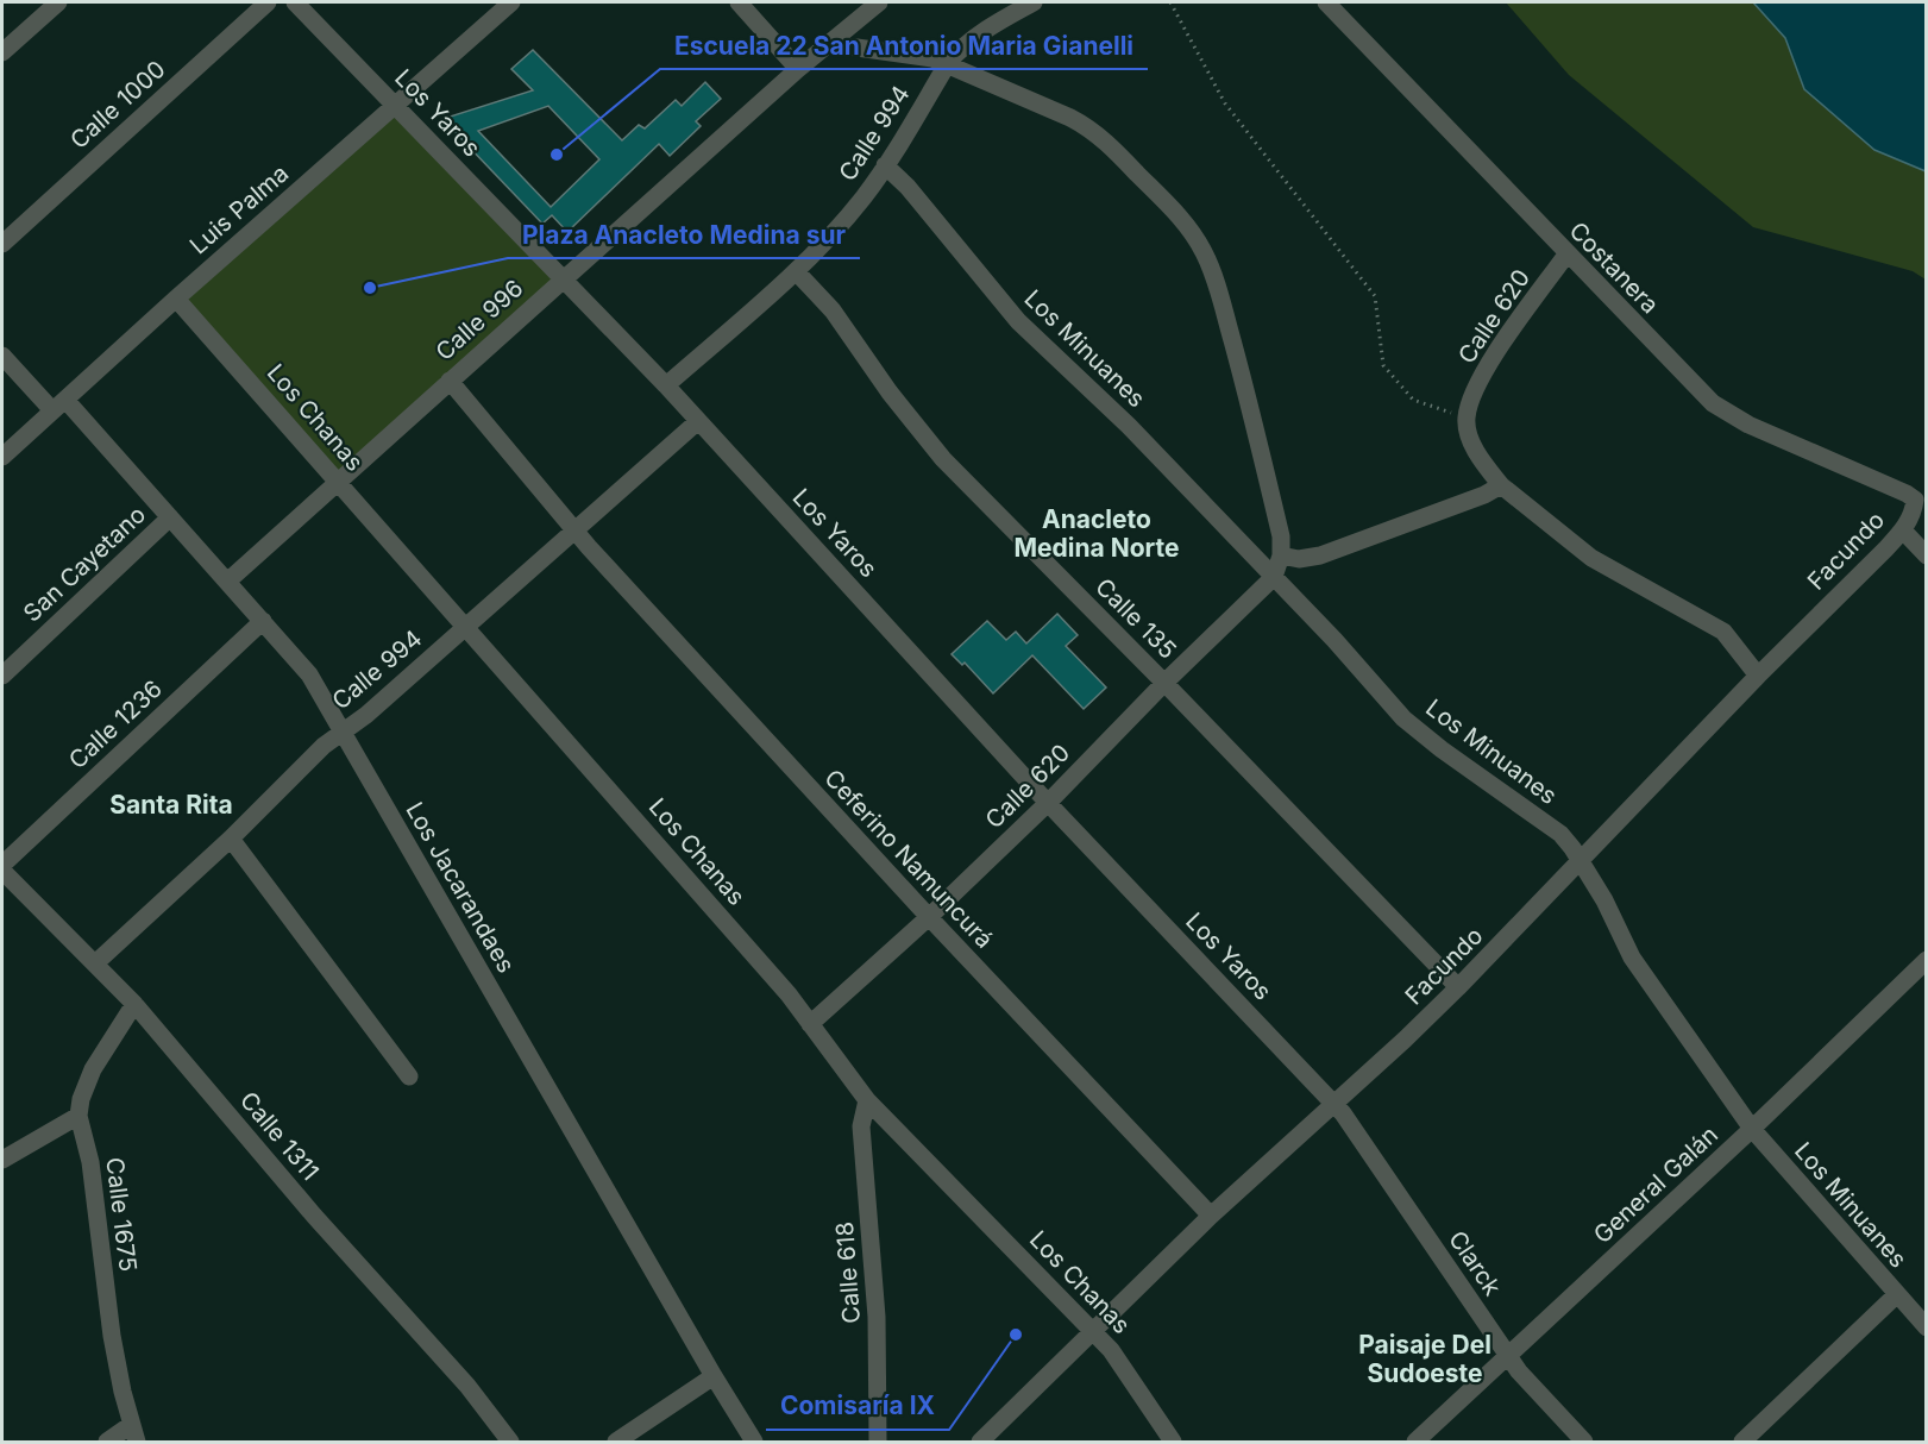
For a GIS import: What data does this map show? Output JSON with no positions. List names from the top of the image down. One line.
{"streets":{"street":["Calle 1000","Los Yaros","Calle 994","Luis Palma","Costanera","Calle 620","Calle 996","Los Minuanes","Los Chanas","Facundo","San Cayetano","Calle 135","Calle 1236","Ceferino Namuncurá","Los Jacarandaes","Calle 1311","General Galán","Calle 1675","Clarck","Calle 618"]},"crossings":[["Los Yaros","Calle 994"],["Los Yaros","Luis Palma"],["Los Yaros","Calle 620"],["Los Yaros","Calle 996"],["Los Yaros","Facundo"],["Los Yaros","Clarck"],["Calle 994","Los Minuanes"],["Calle 994","Los Chanas"],["Calle 994","Calle 135"],["Calle 994","Ceferino Namuncurá"],["Calle 994","Los Jacarandaes"],["Calle 994","Calle 1311"],["Luis Palma","Los Chanas"],["Luis Palma","Los Jacarandaes"],["Costanera","Calle 620"],["Costanera","Facundo"],["Calle 620","Los Minuanes"],["Calle 620","Los Chanas"],["Calle 620","Calle 135"],["Calle 620","Ceferino Namuncurá"],["Calle 996","Los Chanas"],["Calle 996","Ceferino Namuncurá"],["Calle 996","Los Jacarandaes"],["Los Minuanes","Facundo"],["Los Minuanes","General Galán"],["Los Chanas","Facundo"],["Los Chanas","Calle 618"],["Facundo","Calle 135"],["Facundo","Ceferino Namuncurá"],["Facundo","Clarck"],["San Cayetano","Los Jacarandaes"],["Calle 1236","Los Jacarandaes"],["Calle 1311","Calle 1675"],["General Galán","Clarck"]],"districts":["Anacleto Medina Norte","Santa Rita","Paisaje Del Sudoeste"],"places":["Escuela 22 San Antonio Maria Gianelli","Plaza Anacleto Medina sur","Comisaría IX"]}
